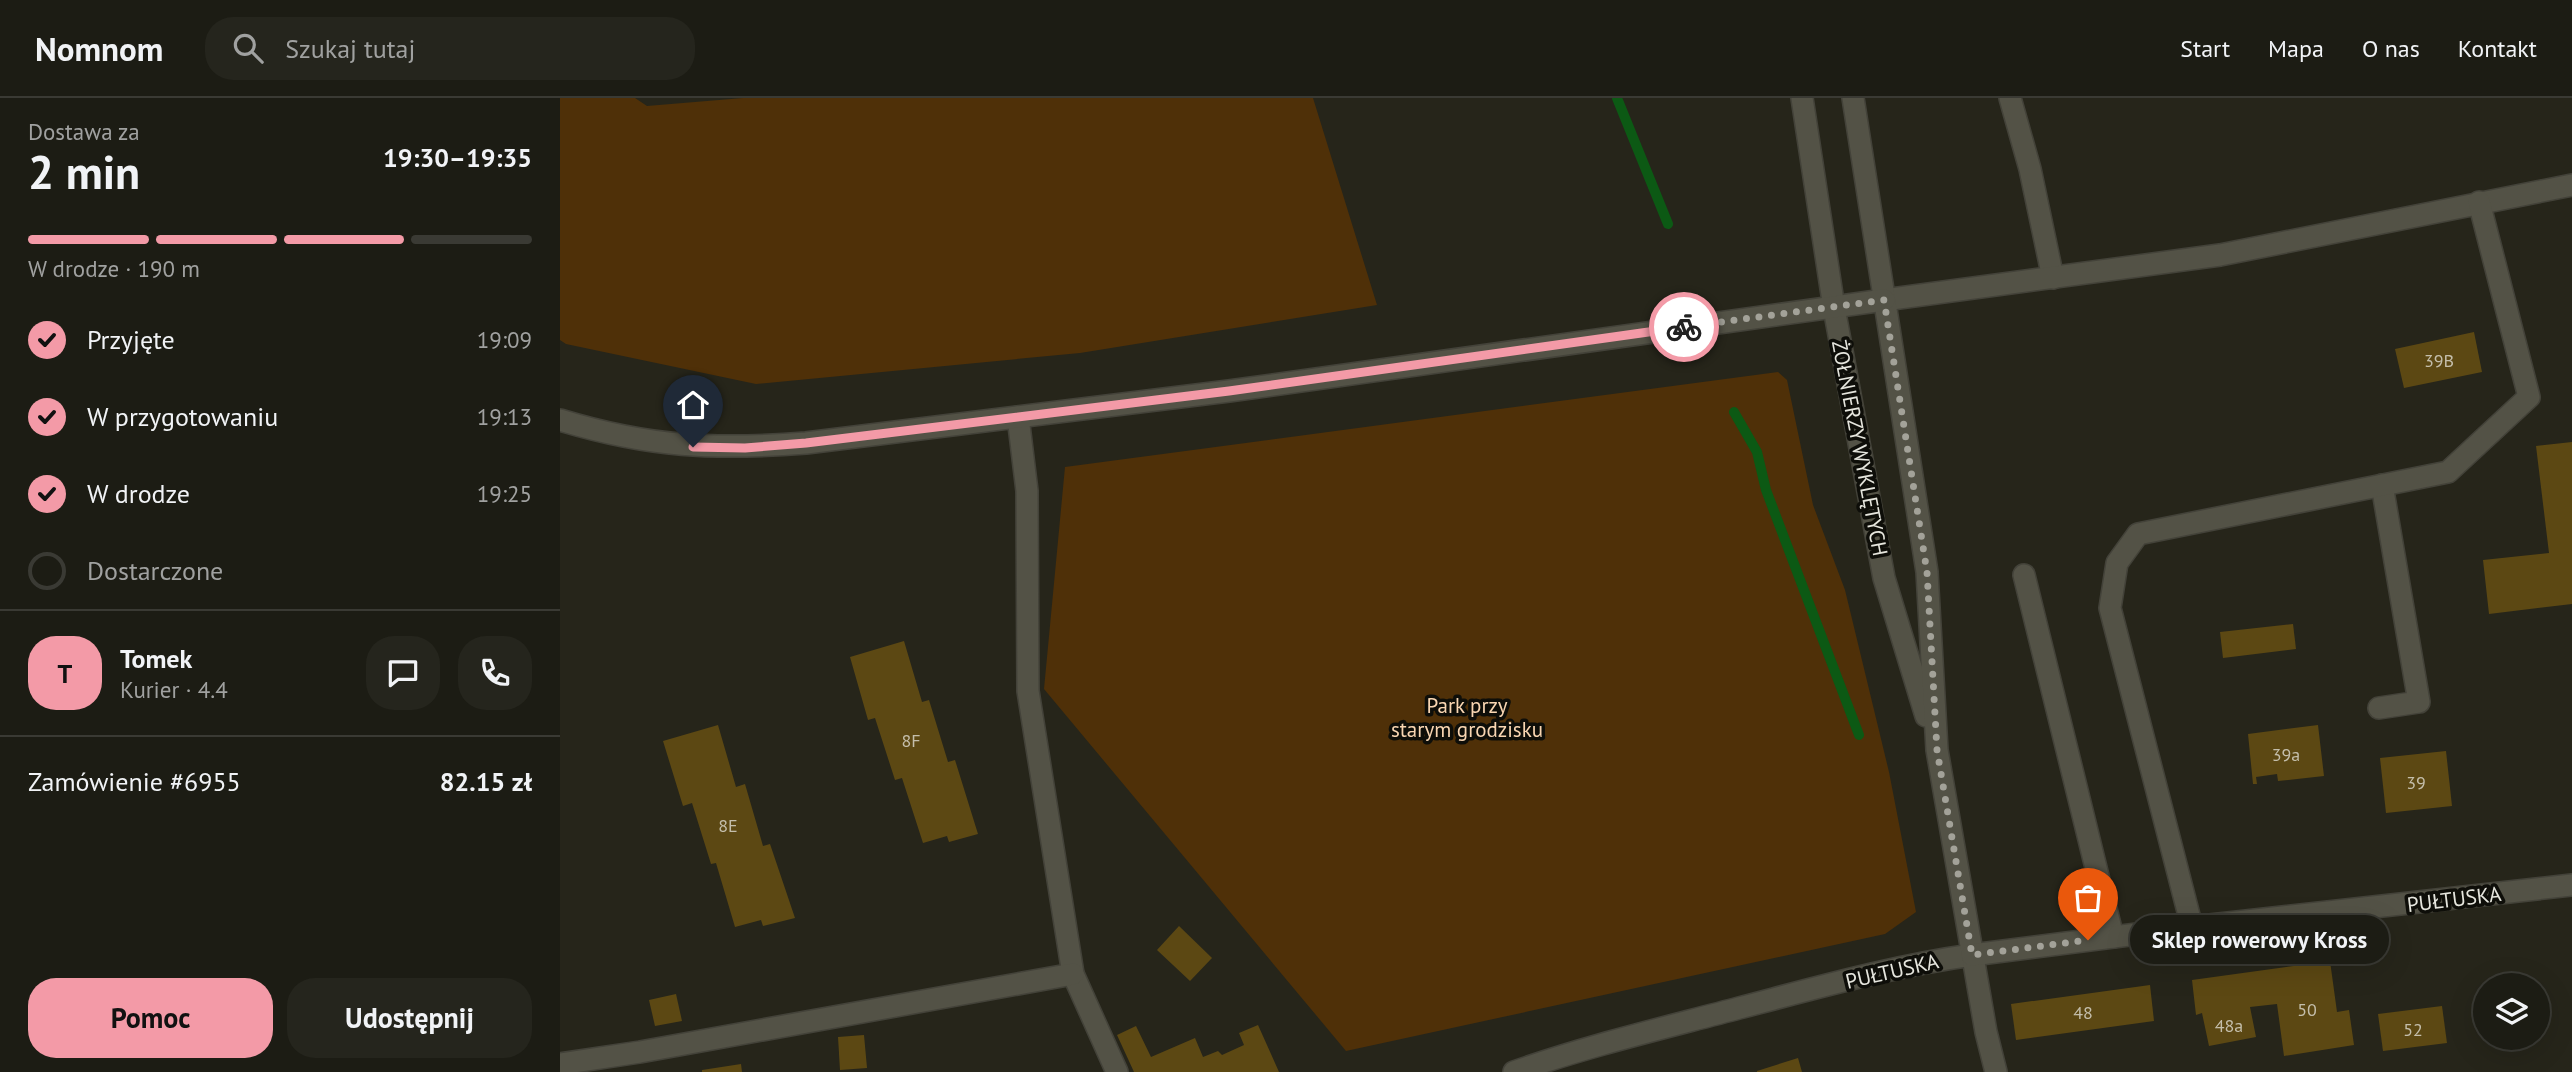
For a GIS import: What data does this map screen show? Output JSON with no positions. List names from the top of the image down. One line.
{"streets":{"street":["ŻOŁNIERZY WYKLĘTYCH","PUŁTUSKA"]},"crossings":[["ŻOŁNIERZY WYKLĘTYCH","PUŁTUSKA"]],"parks":["Park przy starym grodzisku"],"places":["Sklep rowerowy Kross"],"house_numbers":["39B","8F","39a","39","8E","50","48","48a","52"],"page":{"header":"Nomnom","search":"Szukaj tutaj","nav":["Start","Mapa","O nas","Kontakt"],"heading":["2 min","Dostawa za","19:30–19:35"],"panel":["Tomek","Kurier · 4.4","Zamówienie #6955","82.15 zł"],"bar":"W drodze · 190 m","list":[["Przyjęte","19:09"],["W przygotowaniu","19:13"],["W drodze","19:25"],"Dostarczone"],"round":"T","bubble":"Sklep rowerowy Kross","buttons":["Pomoc","Udostępnij"]}}
